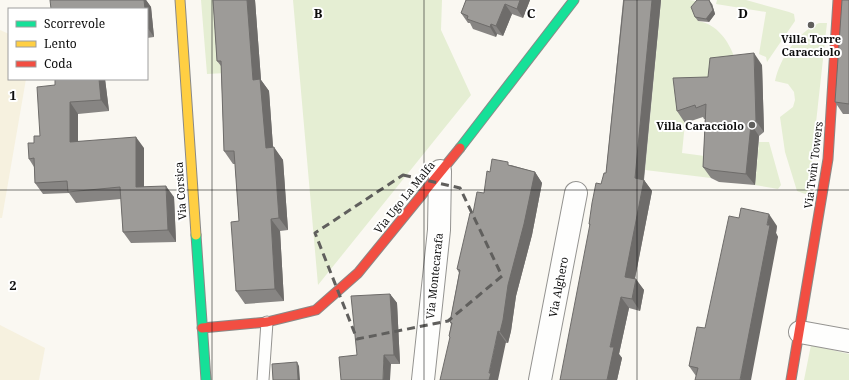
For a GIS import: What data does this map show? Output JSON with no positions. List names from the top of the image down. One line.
{"streets":{"street":["Via Twin Towers","Via Corsica","Via Ugo La Malfa","Via Montecarafa","Via Alghero"]},"crossings":[["Via Corsica","Via Ugo La Malfa"],["Via Ugo La Malfa","Via Montecarafa"]],"places":["Villa Torre Caracciolo","Villa Caracciolo"],"legend":["Scorrevole","Lento","Coda"],"grid":{"columns":["B","C","D"],"rows":["1","2"]}}
